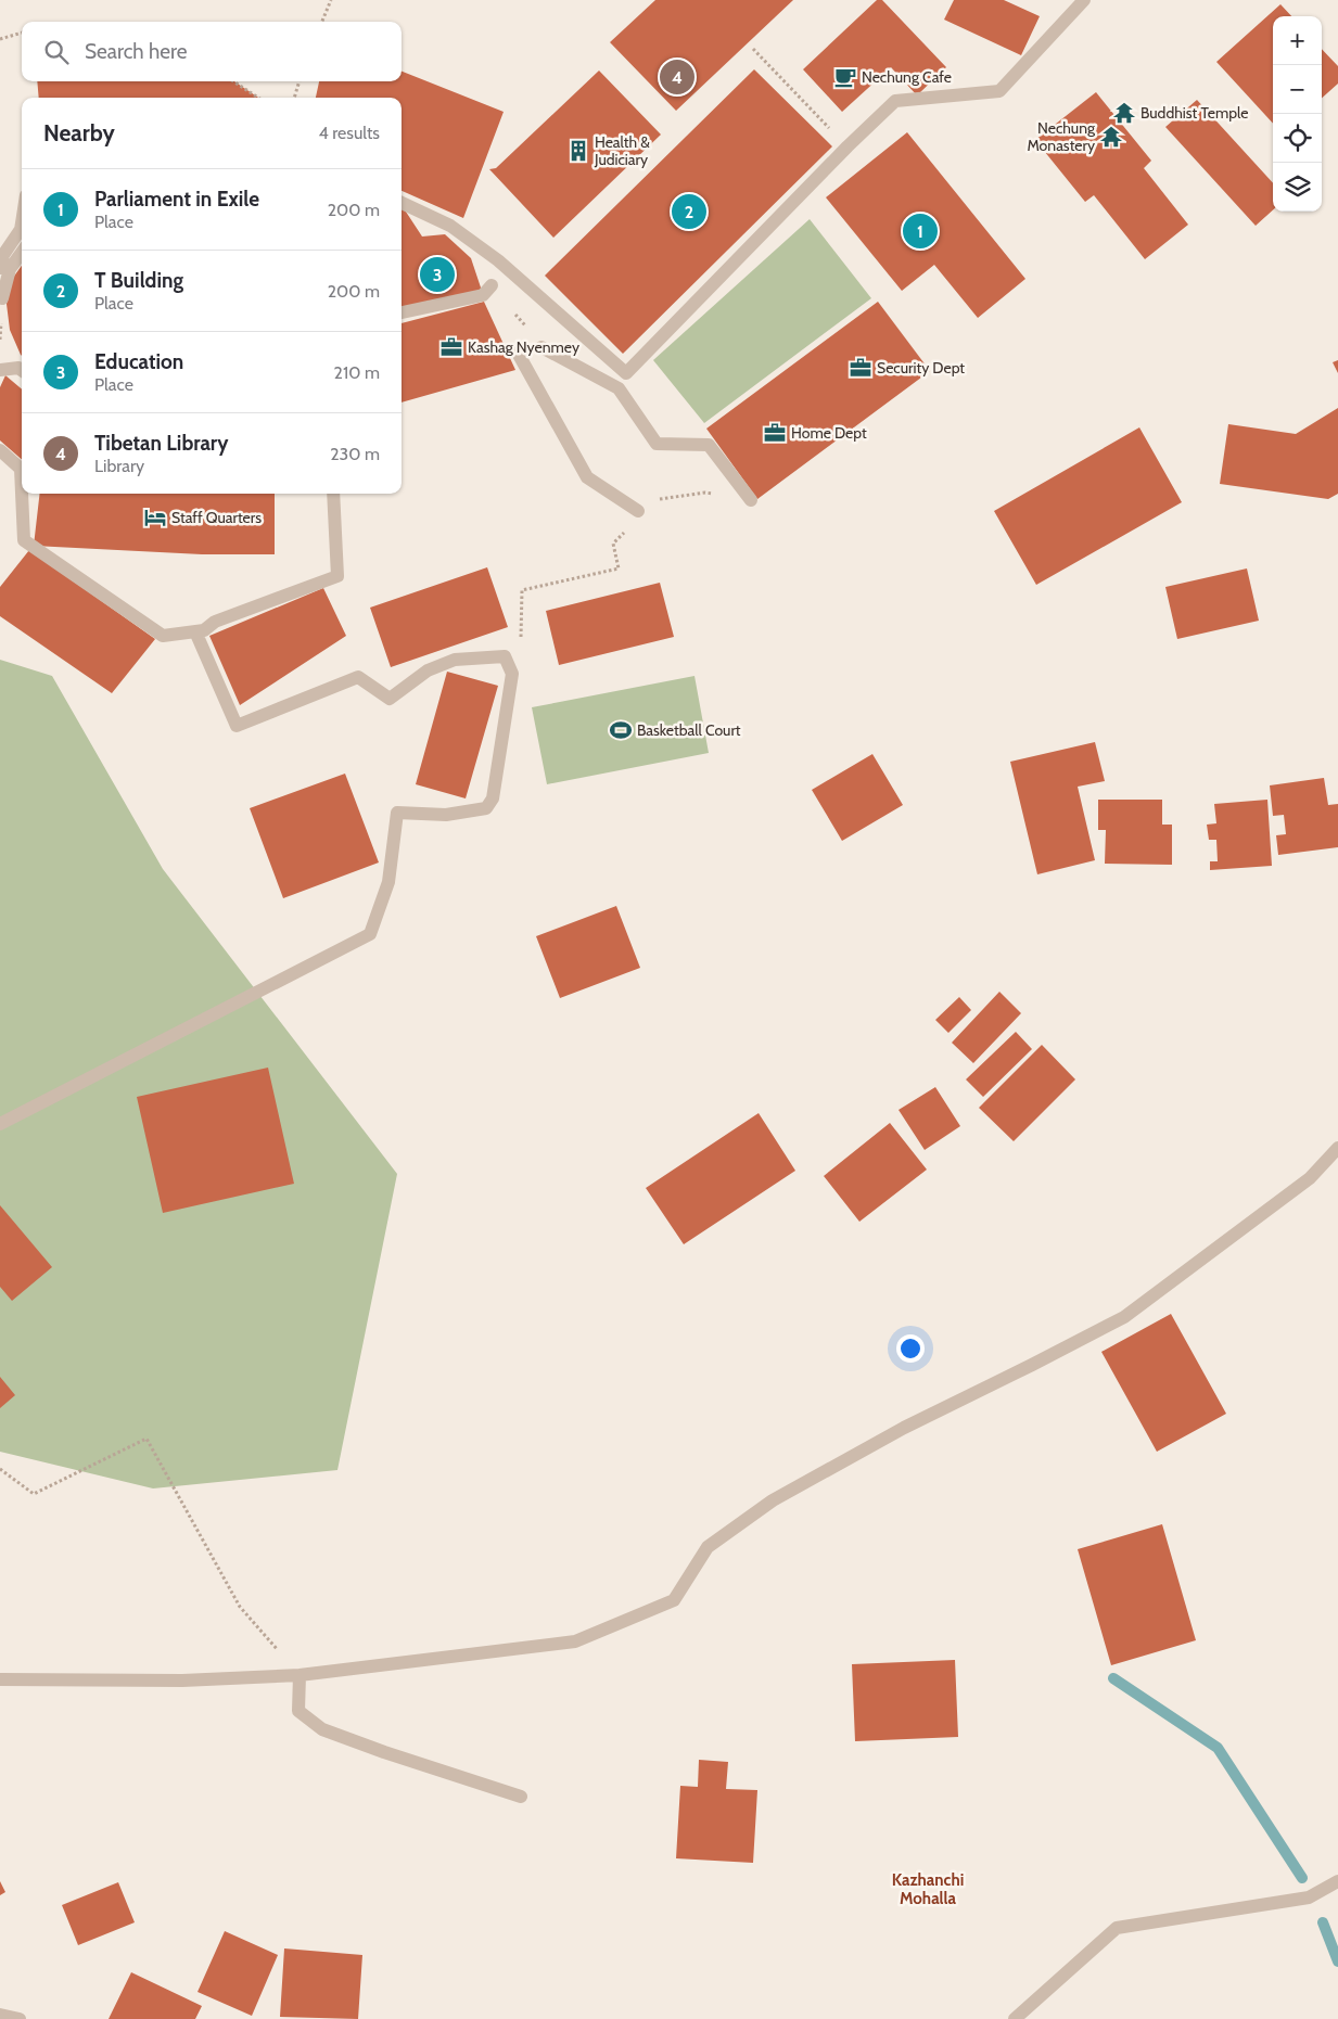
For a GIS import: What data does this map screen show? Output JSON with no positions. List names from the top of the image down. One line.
{"districts":["Kazhanchi Mohalla"],"places":{"cafe":["Nechung Cafe"],"temple":["Buddhist Temple","Nechung Monastery"],"building":["Health & Judiciary"],"office":["Kashag Nyenmey","Security Dept","Home Dept"],"hotel":["Staff Quarters"],"sports":["Basketball Court"]},"page":{"map_buttons":["+","−"],"search":"Search here","pins":["4","2","1","3"],"heading":["Nearby","4 results"],"list":[{"mark":"1","name":"Parliament in Exile","note":"Place","value":"200 m"},{"mark":"2","name":"T Building","note":"Place","value":"200 m"},{"mark":"3","name":"Education","note":"Place","value":"210 m"},{"mark":"4","name":"Tibetan Library","note":"Library","value":"230 m"}]}}
